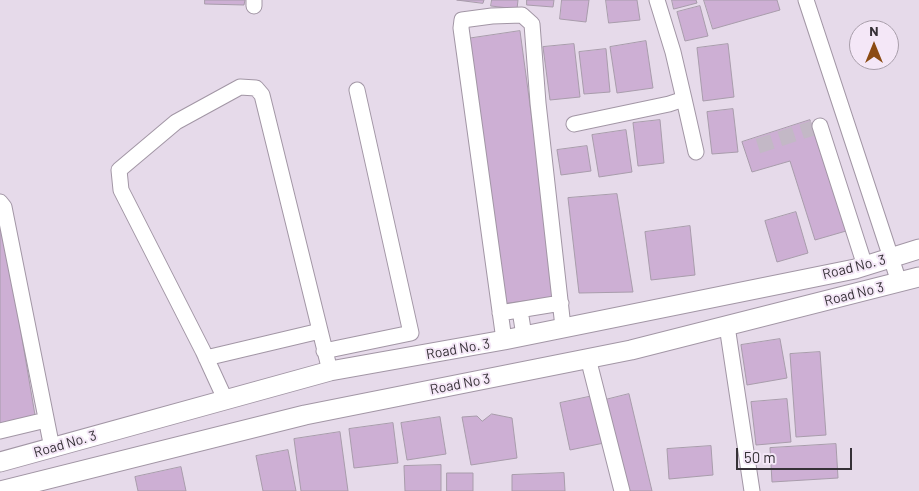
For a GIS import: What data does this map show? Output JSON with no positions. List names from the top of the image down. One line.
{"streets":{"main road":["Road No. 3","Road No 3"]},"scale_bar":"50 m","north":"top"}
